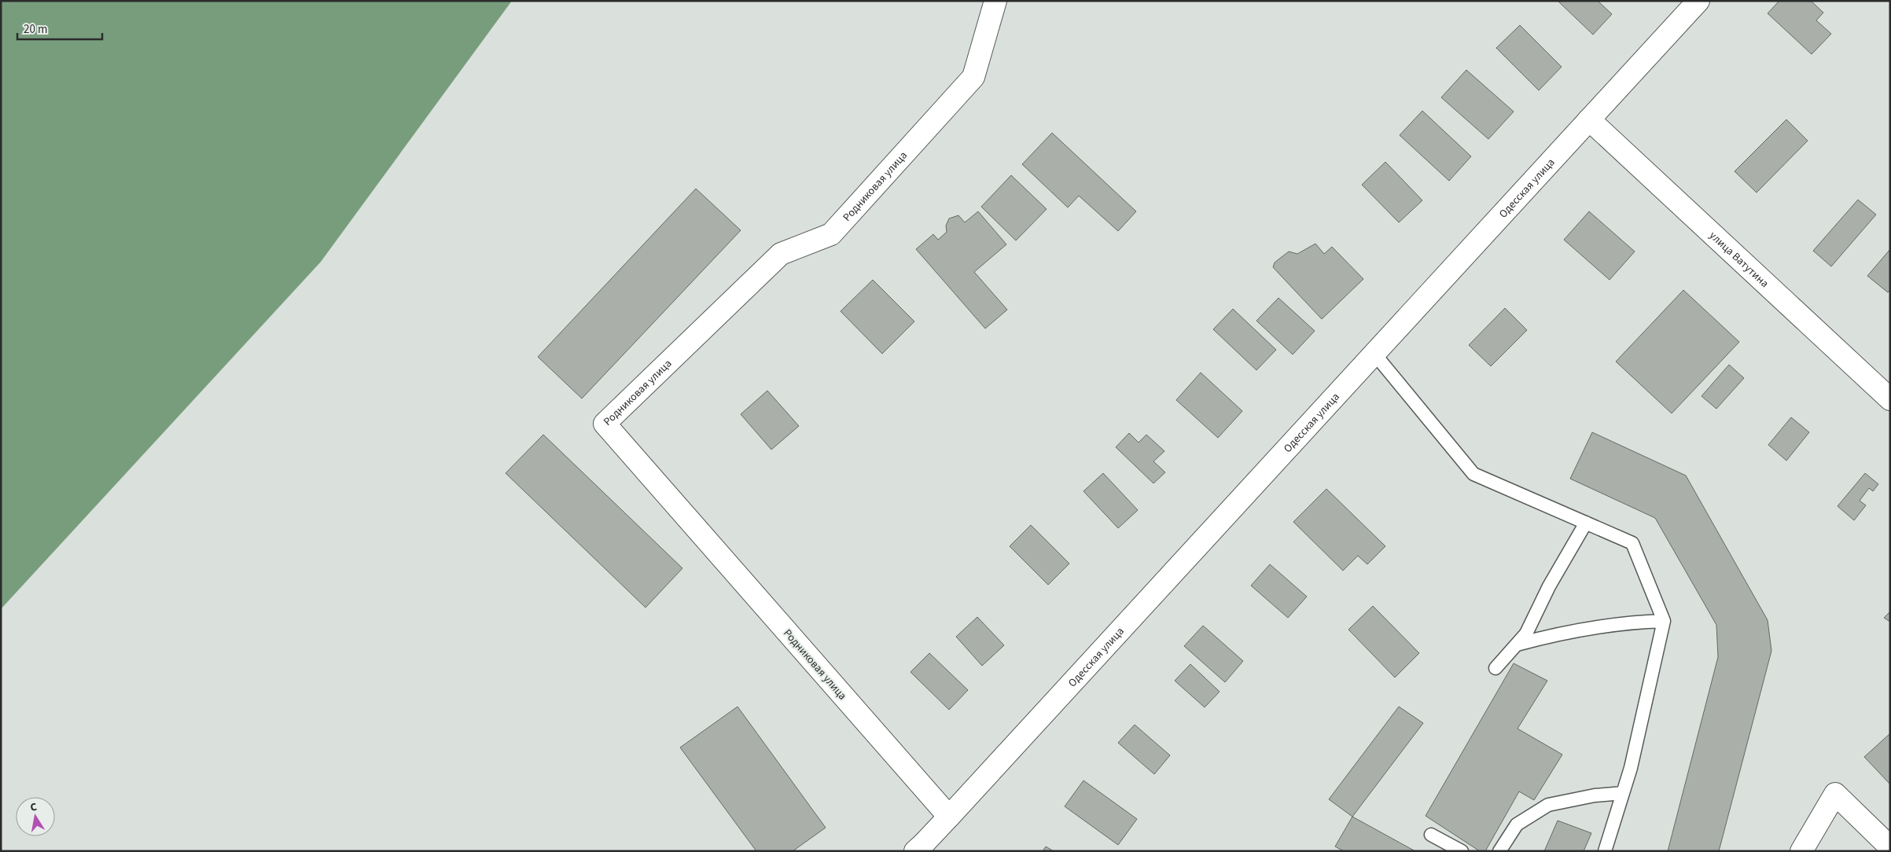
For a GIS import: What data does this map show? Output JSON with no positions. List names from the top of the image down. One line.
{"streets":{"street":["Родниковая улица","Одесская улица","улица Ватутина"]},"crossings":[["Родниковая улица","Одесская улица"],["Одесская улица","улица Ватутина"]],"scale_bar":"20 m","north":"top"}
